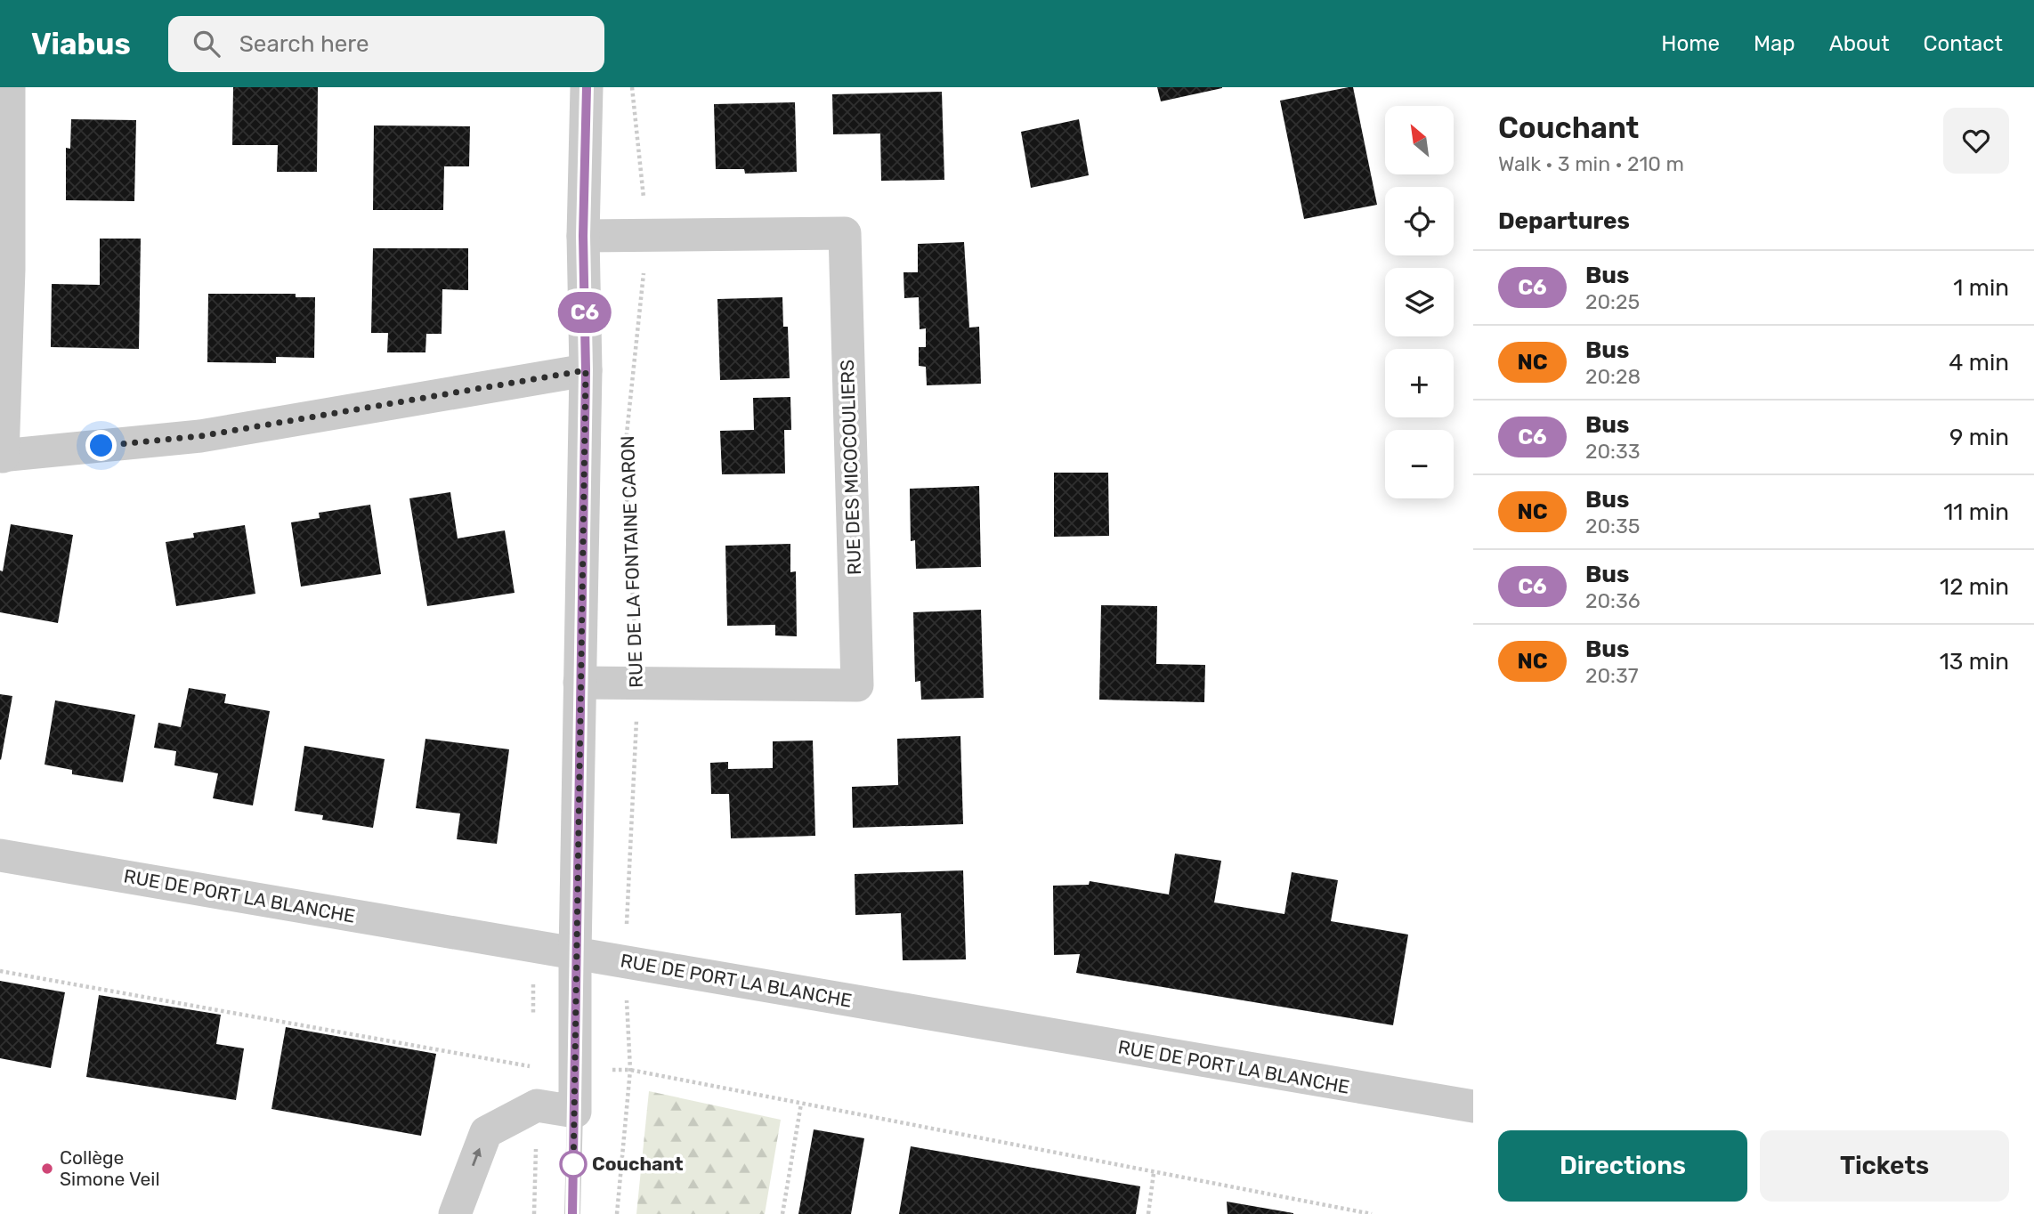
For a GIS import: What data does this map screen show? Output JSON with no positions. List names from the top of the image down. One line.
{"streets":{"street":["RUE DES MICOCOULIERS","RUE DE PORT LA BLANCHE"],"path":["RUE DE LA FONTAINE CARON"]},"crossings":[["RUE DES MICOCOULIERS","RUE DE LA FONTAINE CARON"],["RUE DE LA FONTAINE CARON","RUE DE PORT LA BLANCHE"]],"places":["Couchant","Collège Simone Veil"],"lines":["bus line C6"],"north":"top left","page":{"header":"Viabus","search":"Search here","nav":["Home","Map","About","Contact"],"on_map":"C6","heading":[["Couchant","Walk · 3 min · 210 m"],"Departures"],"map_buttons":["+","−"],"list":[{"mark":"C6","name":"Bus","note":"20:25","value":"1 min"},{"mark":"NC","name":"Bus","note":"20:28","value":"4 min"},{"mark":"C6","name":"Bus","note":"20:33","value":"9 min"},{"mark":"NC","name":"Bus","note":"20:35","value":"11 min"},{"mark":"C6","name":"Bus","note":"20:36","value":"12 min"},{"mark":"NC","name":"Bus","note":"20:37","value":"13 min"}],"buttons":["Directions","Tickets"]}}
